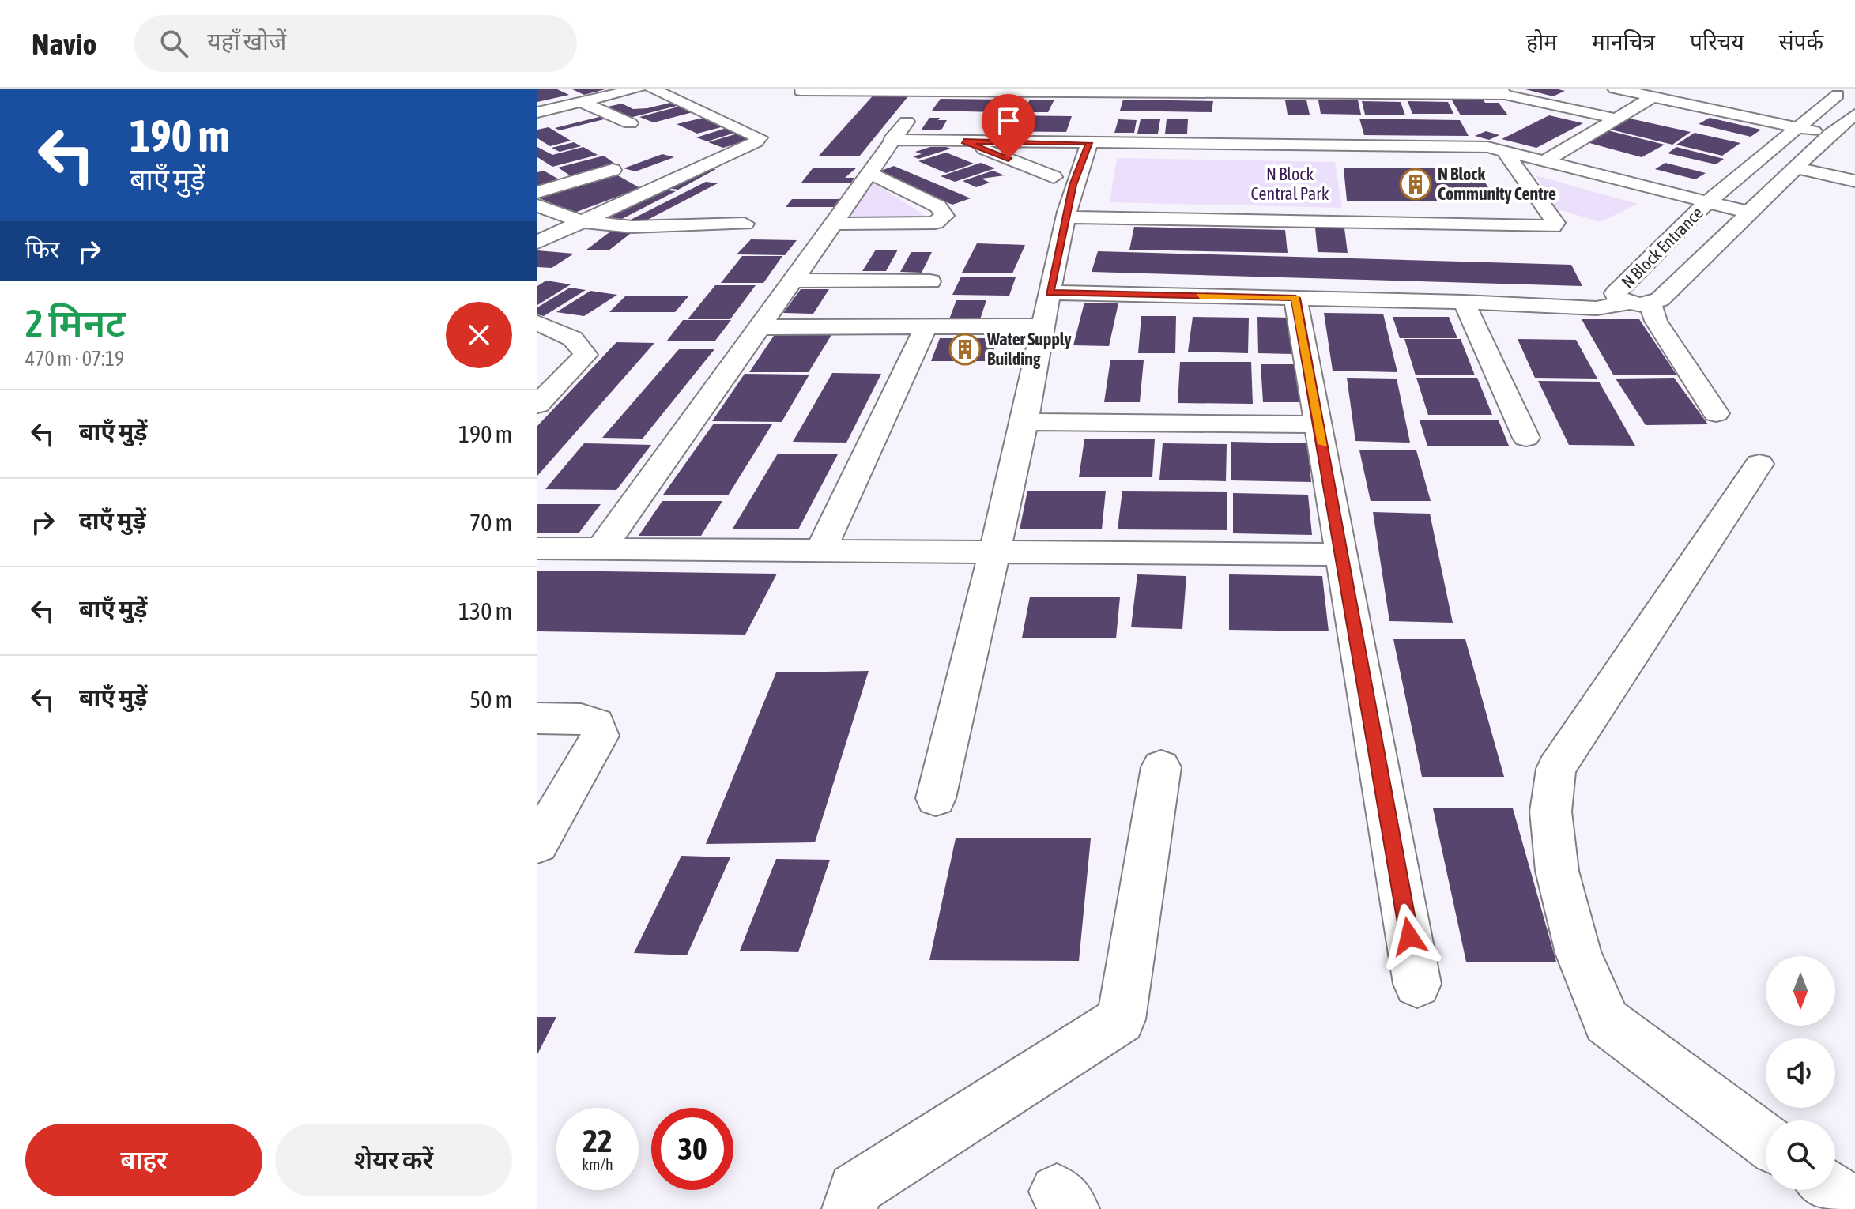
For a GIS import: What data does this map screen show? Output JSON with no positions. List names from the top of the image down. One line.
{"streets":{"street":["N Block Entrance"]},"parks":["N Block Central Park"],"places":{"building":["N Block Community Centre","Water Supply Building"]},"north":"bottom","page":{"header":"Navio","search":"यहाँ खोजें","nav":["होम","मानचित्र","परिचय","संपर्क"],"turn":["190 m","बाएँ मुड़ें"],"then":"फिर","heading":["2 मिनट","470 m · 07:19"],"list":[{"name":"बाएँ मुड़ें","value":"190 m"},{"name":"दाएँ मुड़ें","value":"70 m"},{"name":"बाएँ मुड़ें","value":"130 m"},{"name":"बाएँ मुड़ें","value":"50 m"}],"speed":"22 km/h","limit":"30","buttons":["बाहर","शेयर करें"]}}
